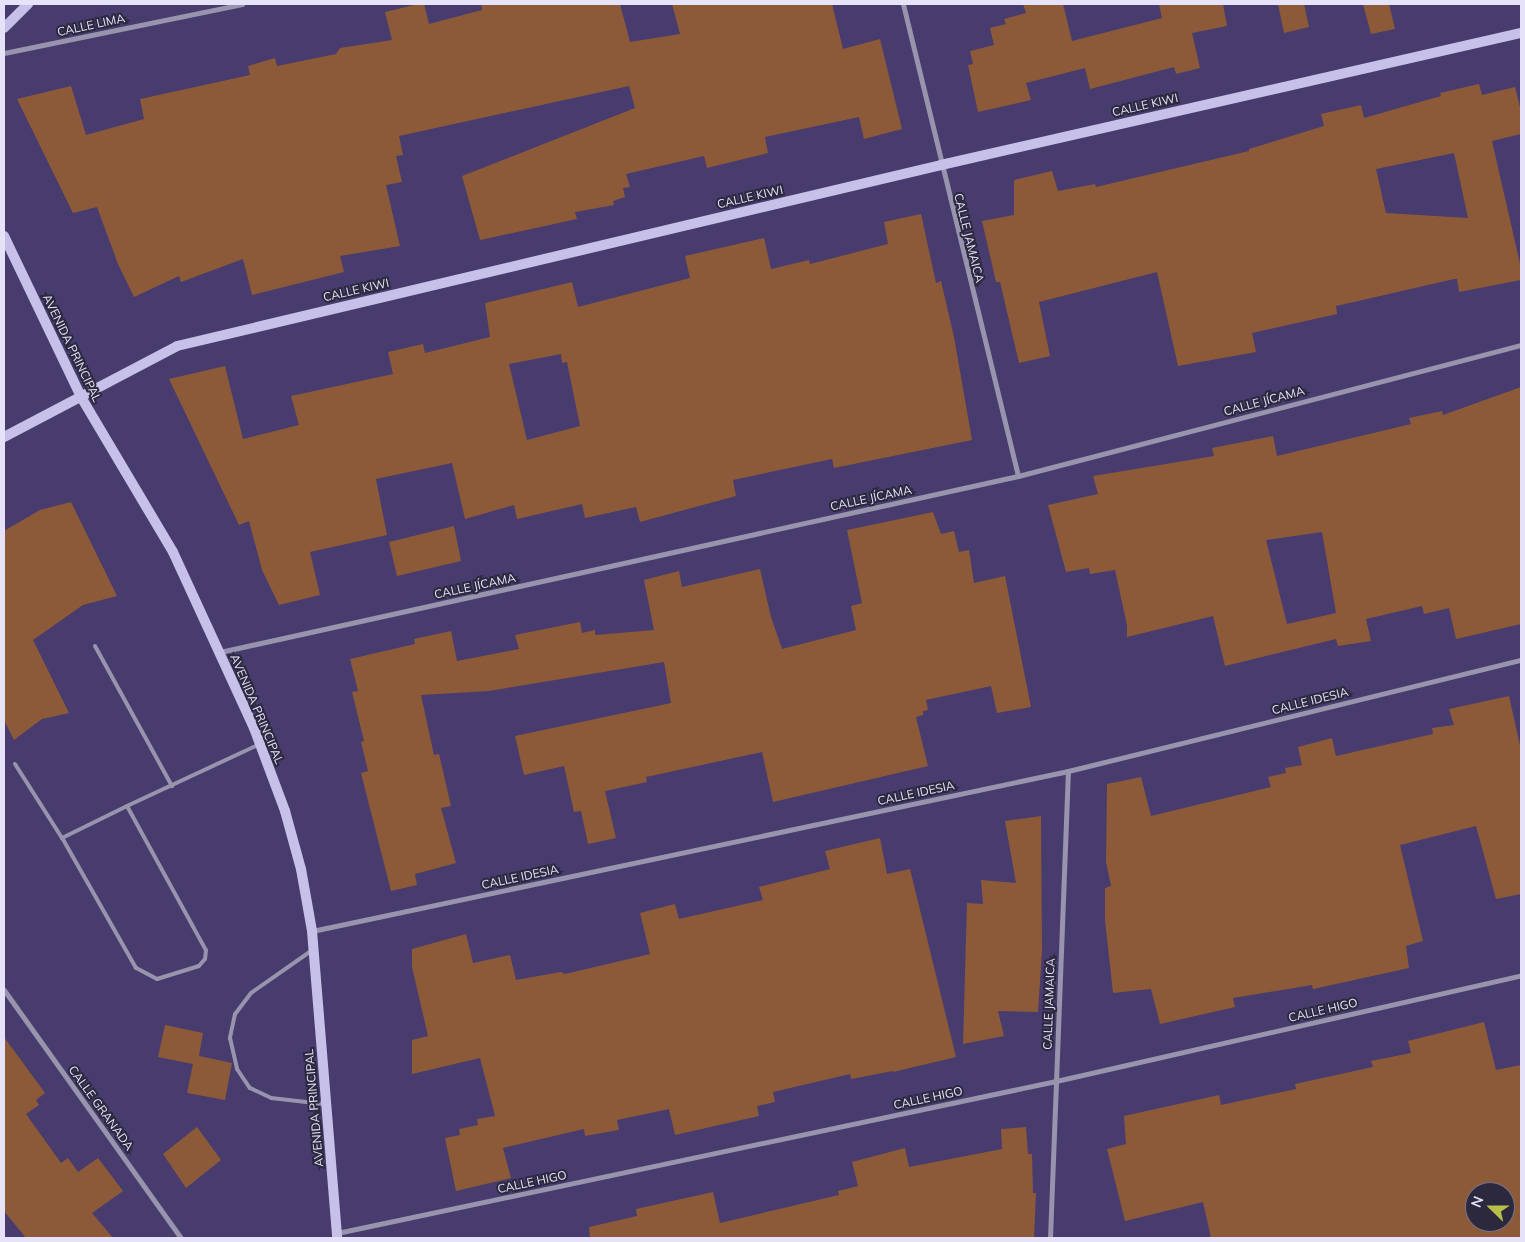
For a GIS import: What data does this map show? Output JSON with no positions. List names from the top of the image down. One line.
{"streets":{"street":["CALLE LIMA","CALLE KIWI","CALLE JAMAICA","AVENIDA PRINCIPAL","CALLE JÍCAMA","CALLE IDESIA","CALLE HIGO","CALLE GRANADA"]},"crossings":[["CALLE KIWI","CALLE JAMAICA"],["CALLE KIWI","AVENIDA PRINCIPAL"],["CALLE JAMAICA","CALLE JÍCAMA"],["CALLE JAMAICA","CALLE IDESIA"],["CALLE JAMAICA","CALLE HIGO"],["AVENIDA PRINCIPAL","CALLE JÍCAMA"],["AVENIDA PRINCIPAL","CALLE IDESIA"],["AVENIDA PRINCIPAL","CALLE HIGO"]],"north":"left"}
